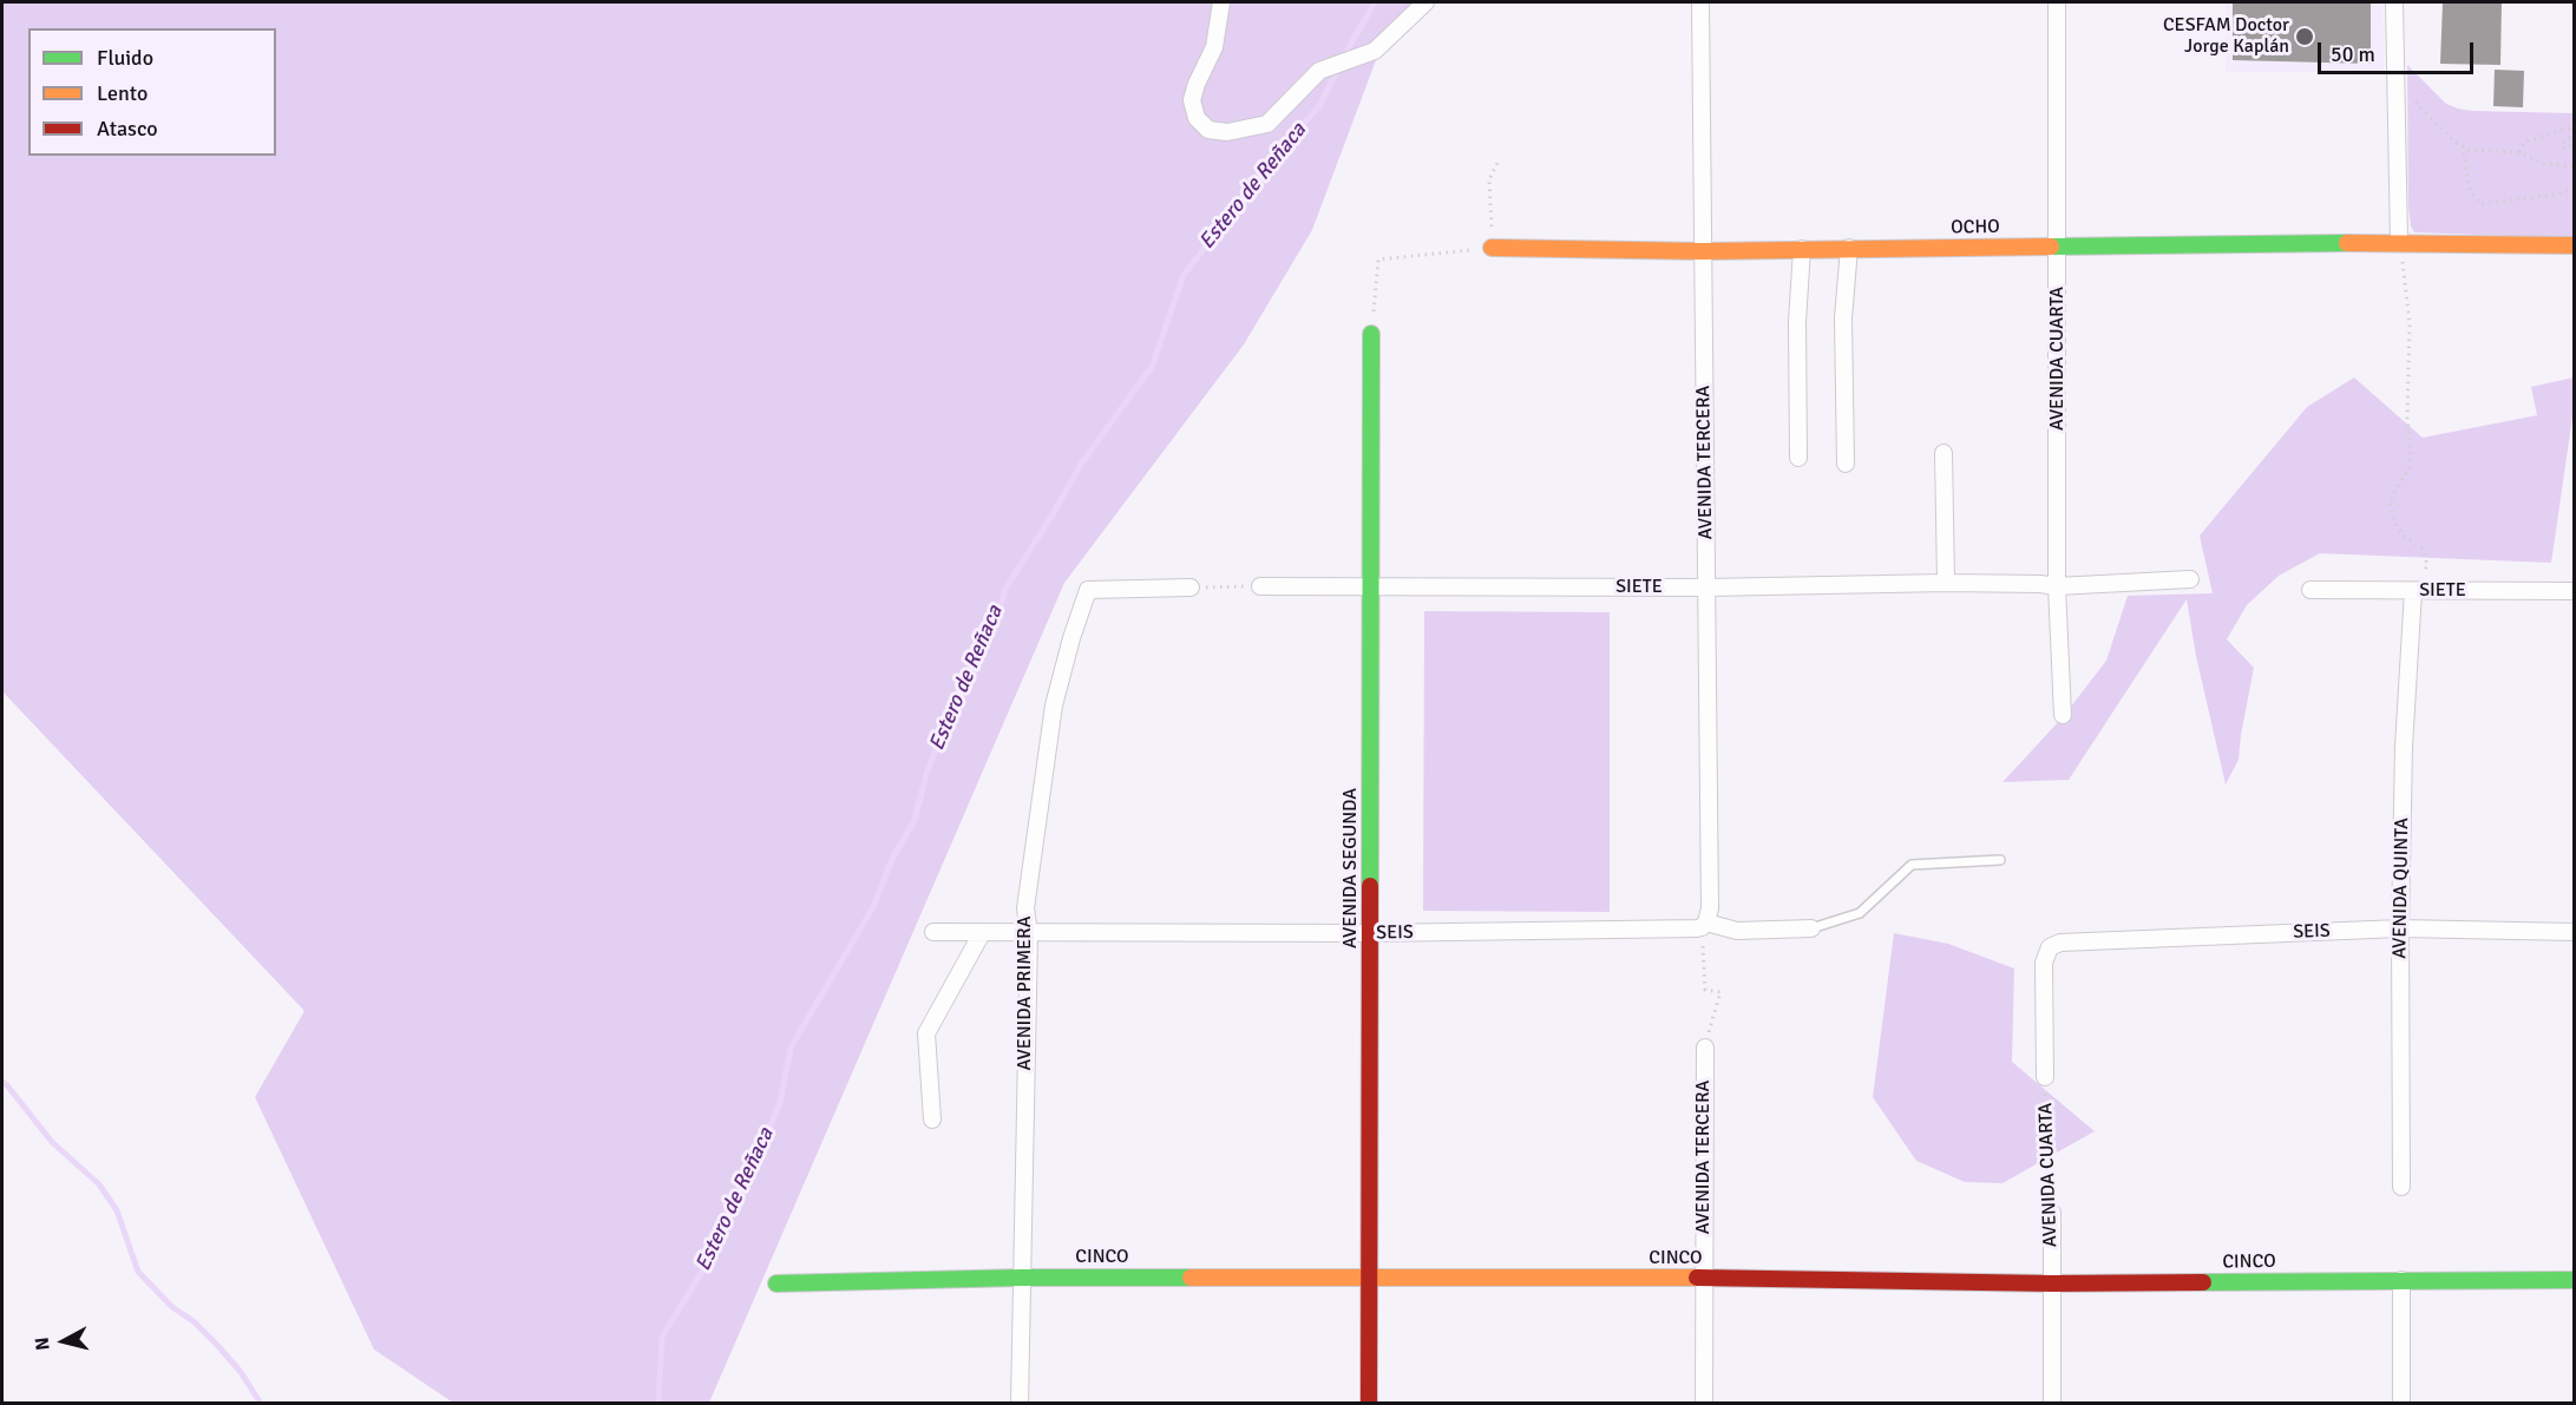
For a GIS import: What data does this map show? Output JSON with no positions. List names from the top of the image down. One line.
{"streets":{"street":["OCHO","AVENIDA CUARTA","AVENIDA TERCERA","SIETE","AVENIDA SEGUNDA","AVENIDA QUINTA","SEIS","AVENIDA PRIMERA","CINCO"]},"crossings":[["OCHO","AVENIDA CUARTA"],["OCHO","AVENIDA TERCERA"],["AVENIDA CUARTA","SIETE"],["AVENIDA CUARTA","SEIS"],["AVENIDA CUARTA","CINCO"],["AVENIDA TERCERA","SIETE"],["AVENIDA TERCERA","SEIS"],["AVENIDA TERCERA","CINCO"],["SIETE","AVENIDA SEGUNDA"],["SIETE","AVENIDA QUINTA"],["AVENIDA SEGUNDA","SEIS"],["AVENIDA SEGUNDA","CINCO"],["AVENIDA QUINTA","SEIS"],["SEIS","AVENIDA PRIMERA"],["AVENIDA PRIMERA","CINCO"]],"water":["Estero de Reñaca"],"places":["CESFAM Doctor Jorge Kaplán"],"legend":["Fluido","Lento","Atasco"],"scale_bar":"50 m","north":"left"}
